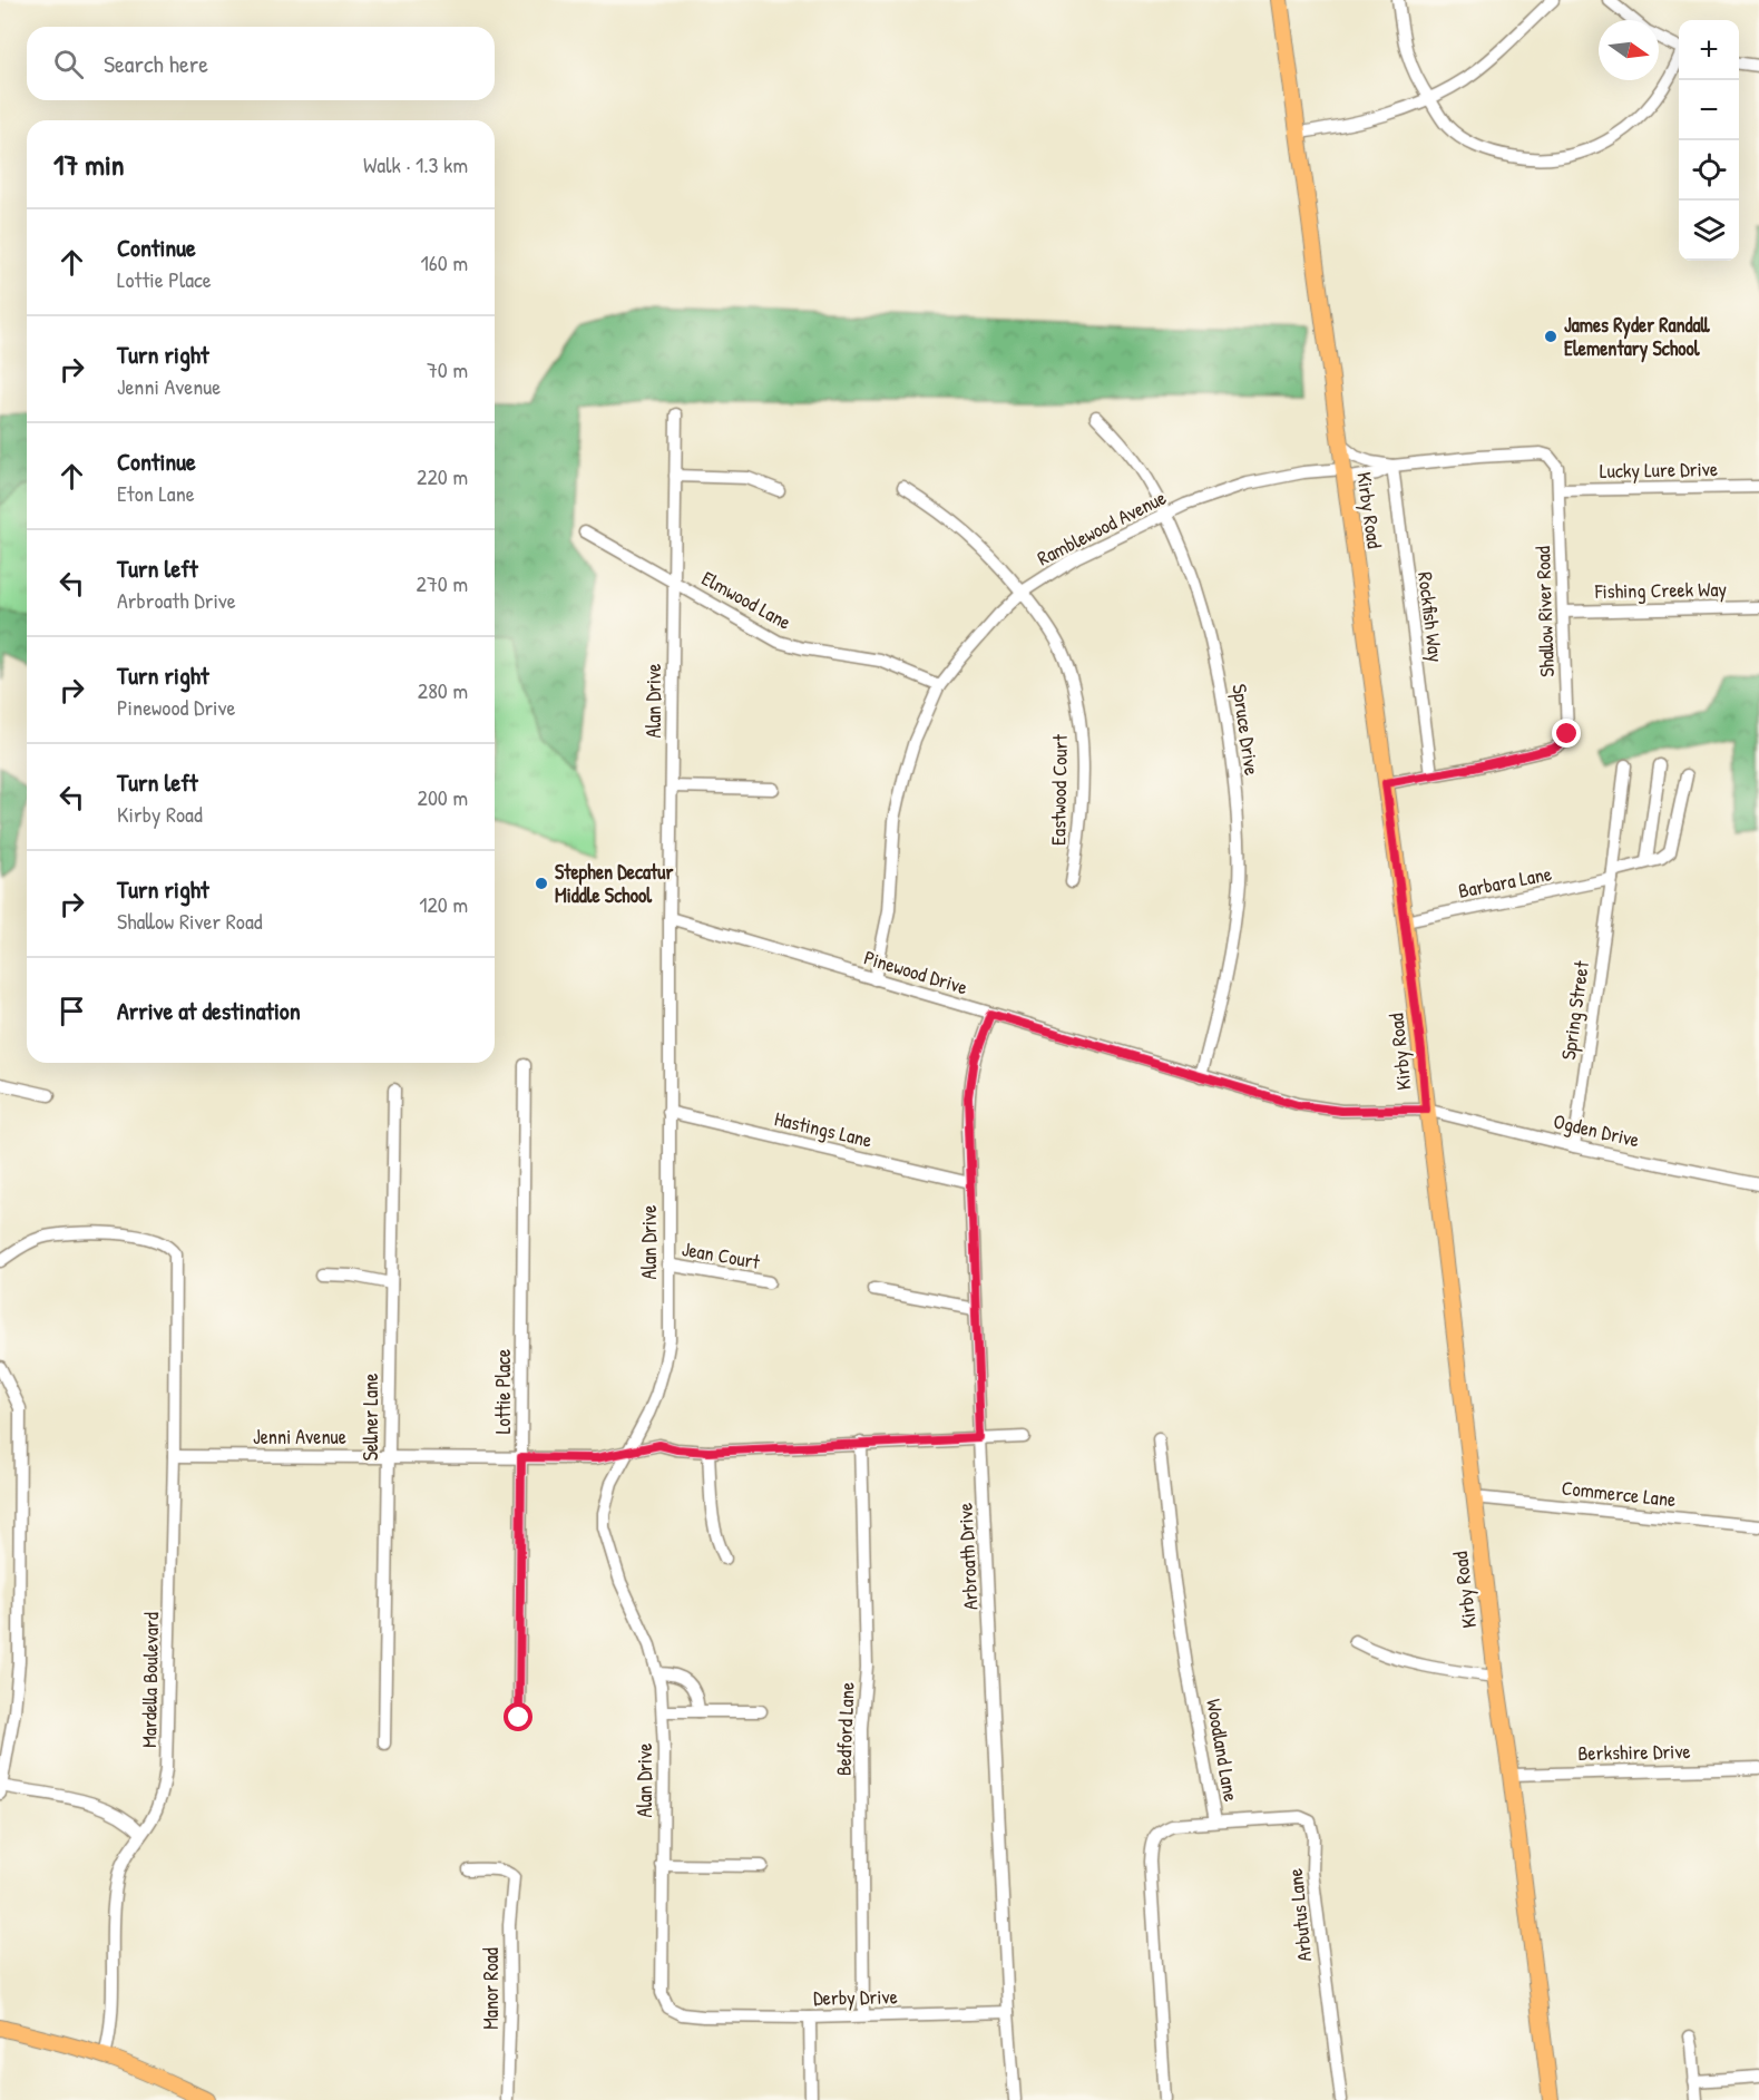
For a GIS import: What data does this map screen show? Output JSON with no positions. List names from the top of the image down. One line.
{"streets":{"main road":["Kirby Road"],"street":["Lucky Lure Drive","Ramblewood Avenue","Fishing Creek Way","Elmwood Lane","Shallow River Road","Rockfish Way","Alan Drive","Spruce Drive","Eastwood Court","Barbara Lane","Pinewood Drive","Spring Street","Hastings Lane","Ogden Drive","Jean Court","Lottie Place","Sellner Lane","Jenni Avenue","Commerce Lane","Arbroath Drive","Mardella Boulevard","Bedford Lane","Woodland Lane","Berkshire Drive","Arbutus Lane","Manor Road","Derby Drive"]},"crossings":[["Lucky Lure Drive","Shallow River Road"],["Kirby Road","Ramblewood Avenue"],["Kirby Road","Shallow River Road"],["Kirby Road","Barbara Lane"],["Kirby Road","Pinewood Drive"],["Kirby Road","Ogden Drive"],["Kirby Road","Commerce Lane"],["Kirby Road","Berkshire Drive"],["Ramblewood Avenue","Elmwood Lane"],["Ramblewood Avenue","Shallow River Road"],["Ramblewood Avenue","Spruce Drive"],["Ramblewood Avenue","Eastwood Court"],["Ramblewood Avenue","Pinewood Drive"],["Fishing Creek Way","Shallow River Road"],["Elmwood Lane","Alan Drive"],["Shallow River Road","Rockfish Way"],["Alan Drive","Pinewood Drive"],["Alan Drive","Hastings Lane"],["Alan Drive","Jean Court"],["Alan Drive","Jenni Avenue"],["Alan Drive","Derby Drive"],["Spruce Drive","Pinewood Drive"],["Barbara Lane","Spring Street"],["Pinewood Drive","Ogden Drive"],["Pinewood Drive","Arbroath Drive"],["Spring Street","Ogden Drive"],["Hastings Lane","Arbroath Drive"],["Lottie Place","Jenni Avenue"],["Sellner Lane","Jenni Avenue"],["Jenni Avenue","Arbroath Drive"],["Jenni Avenue","Mardella Boulevard"],["Jenni Avenue","Bedford Lane"],["Arbroath Drive","Derby Drive"],["Bedford Lane","Derby Drive"],["Woodland Lane","Arbutus Lane"]],"places":["James Ryder Randall Elementary School","Stephen Decatur Middle School"],"north":"right","page":{"map_buttons":["+","−"],"search":"Search here","heading":["17 min","Walk · 1.3 km"],"list":[["Continue","Lottie Place","160 m"],["Turn right","Jenni Avenue","70 m"],["Continue","Eton Lane","220 m"],["Turn left","Arbroath Drive","270 m"],["Turn right","Pinewood Drive","280 m"],["Turn left","Kirby Road","200 m"],["Turn right","Shallow River Road","120 m"],"Arrive at destination"]}}
